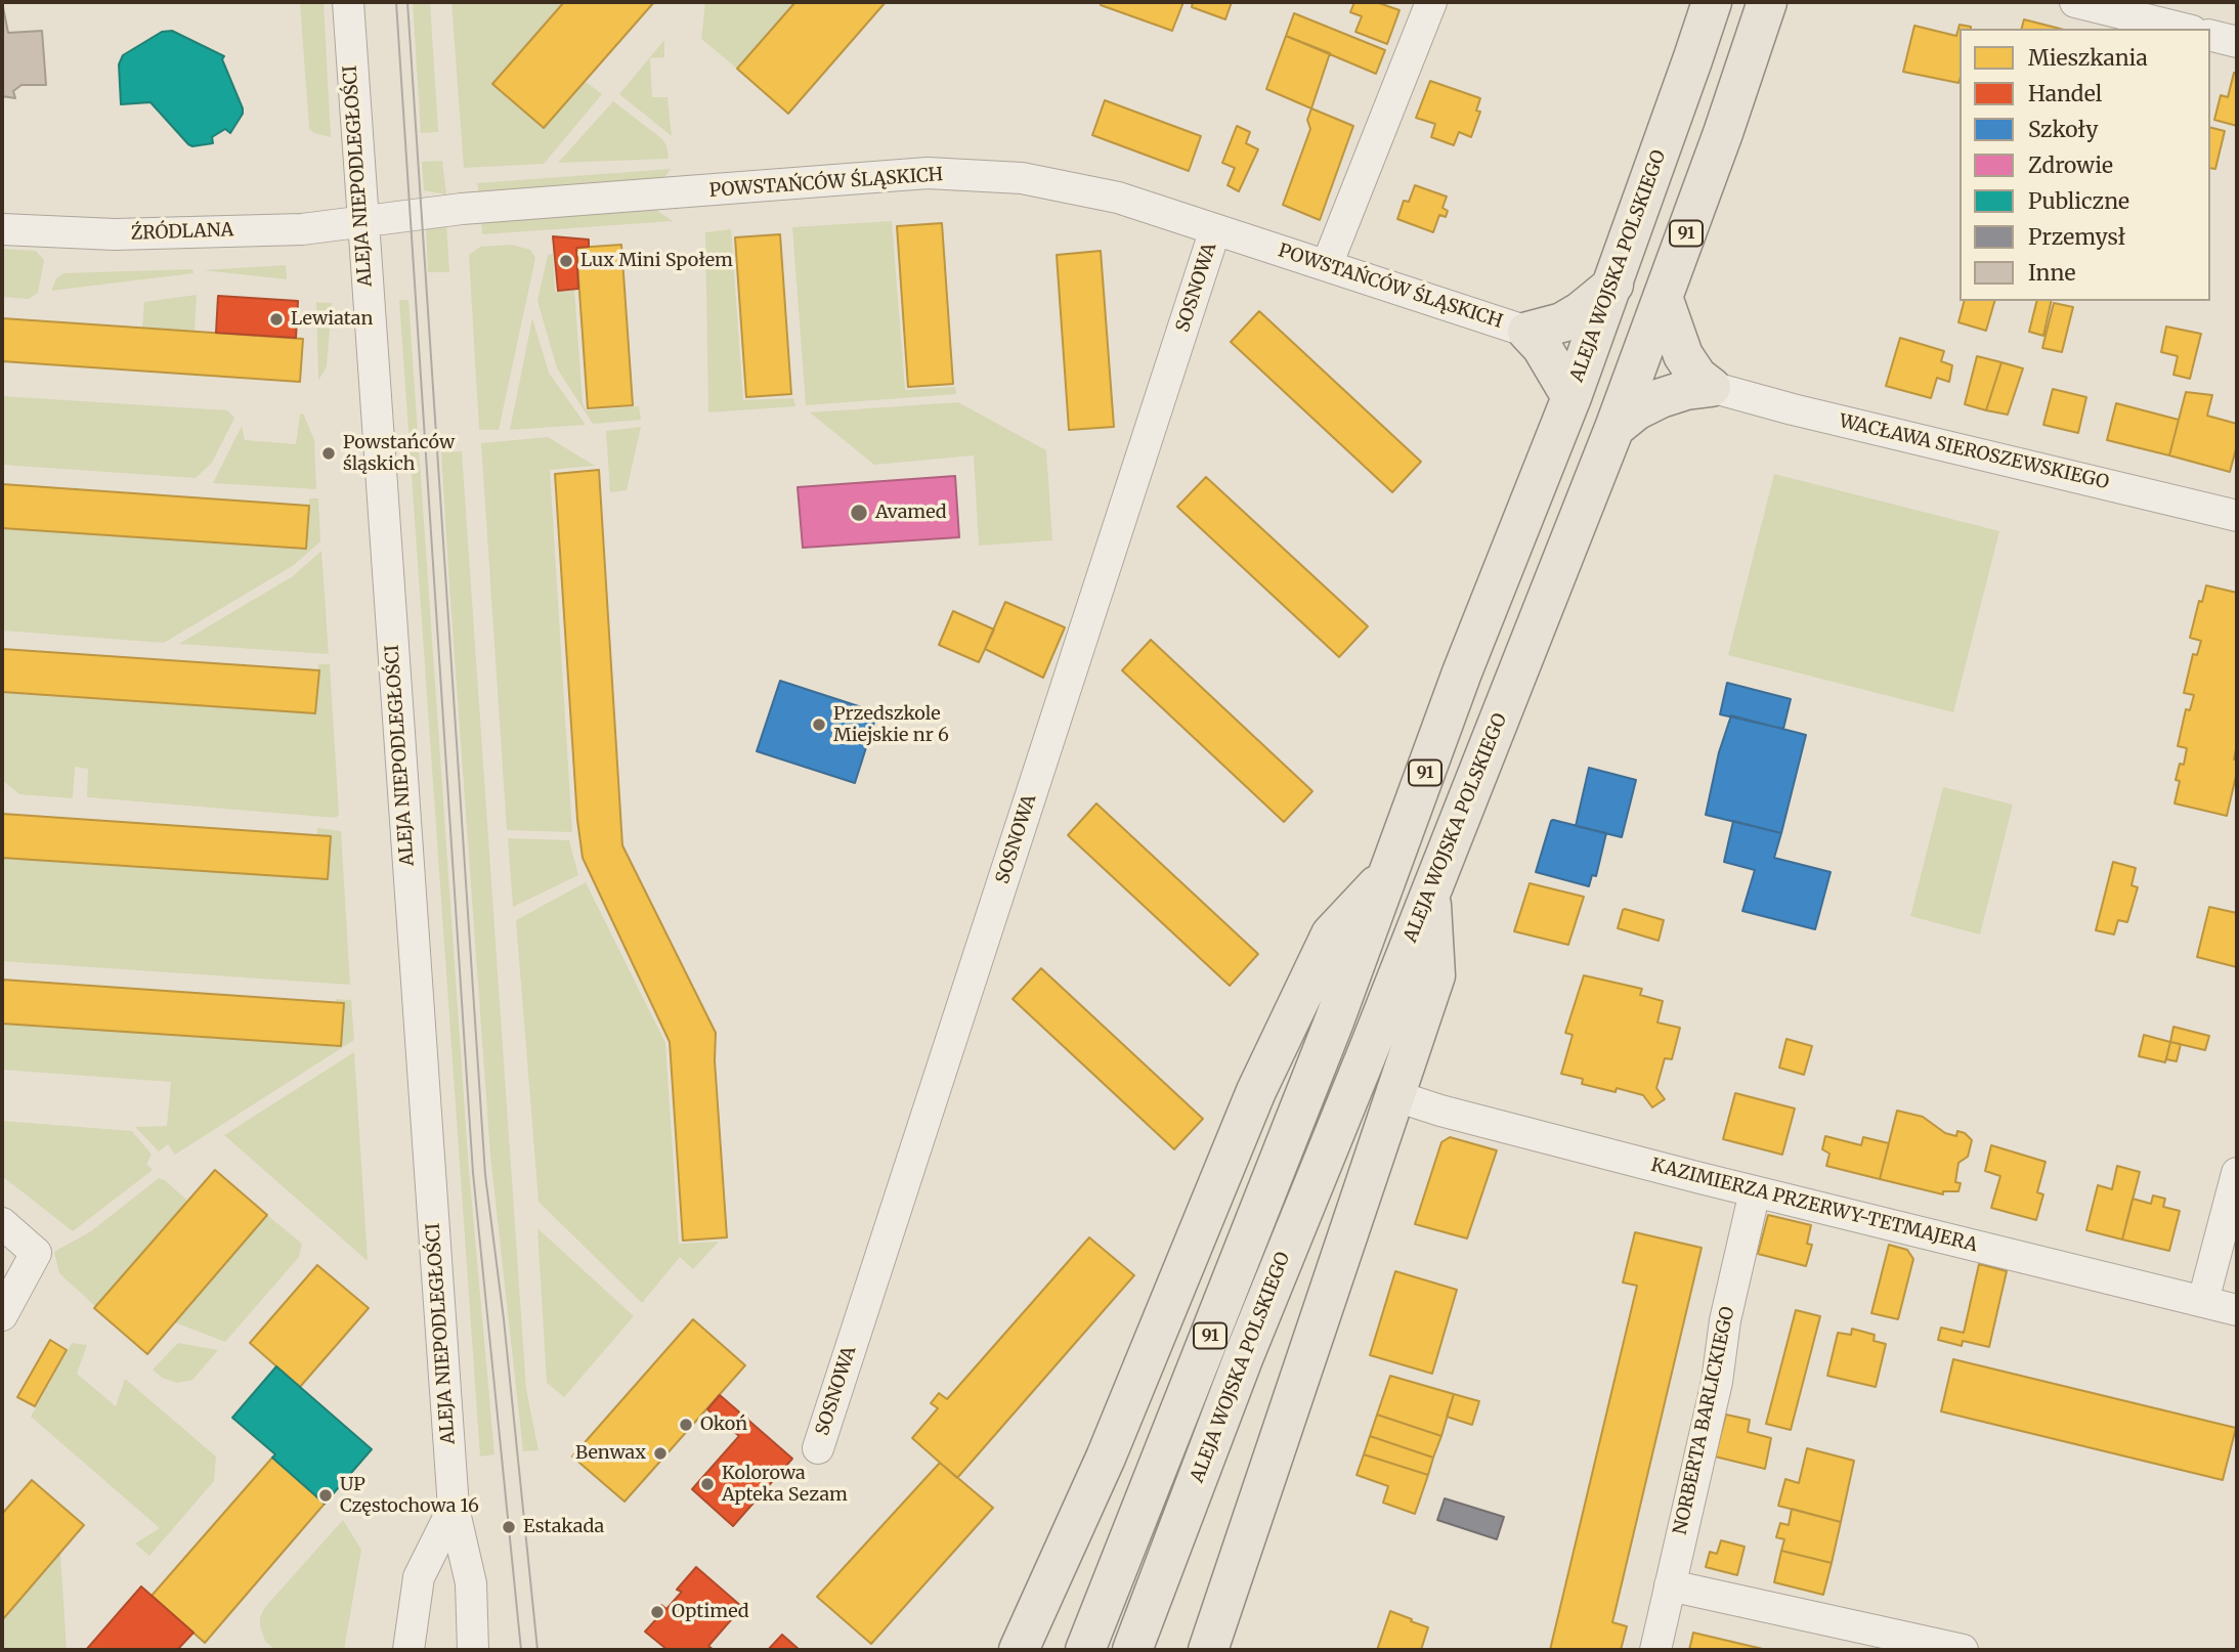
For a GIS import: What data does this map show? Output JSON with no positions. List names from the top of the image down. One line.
{"streets":{"main road":["91","ALEJA WOJSKA POLSKIEGO"],"street":["ALEJA NIEPODLEGŁOŚCI","POWSTAŃCÓW ŚLĄSKICH","ŹRÓDLANA","SOSNOWA","WACŁAWA SIEROSZEWSKIEGO","KAZIMIERZA PRZERWY-TETMAJERA","NORBERTA BARLICKIEGO"]},"crossings":[["ALEJA NIEPODLEGŁOŚCI","POWSTAŃCÓW ŚLĄSKICH"],["ALEJA NIEPODLEGŁOŚCI","ŹRÓDLANA"],["POWSTAŃCÓW ŚLĄSKICH","ŹRÓDLANA"],["POWSTAŃCÓW ŚLĄSKICH","SOSNOWA"],["KAZIMIERZA PRZERWY-TETMAJERA","NORBERTA BARLICKIEGO"]],"places":["Lux Mini Społem","Lewiatan","Powstańców śląskich","Avamed","Przedszkole Miejskie nr 6","Okoń","Benwax","Kolorowa Apteka Sezam","UP Częstochowa 16","Estakada","Optimed"],"legend":["Mieszkania","Handel","Szkoły","Zdrowie","Publiczne","Przemysł","Inne"]}
